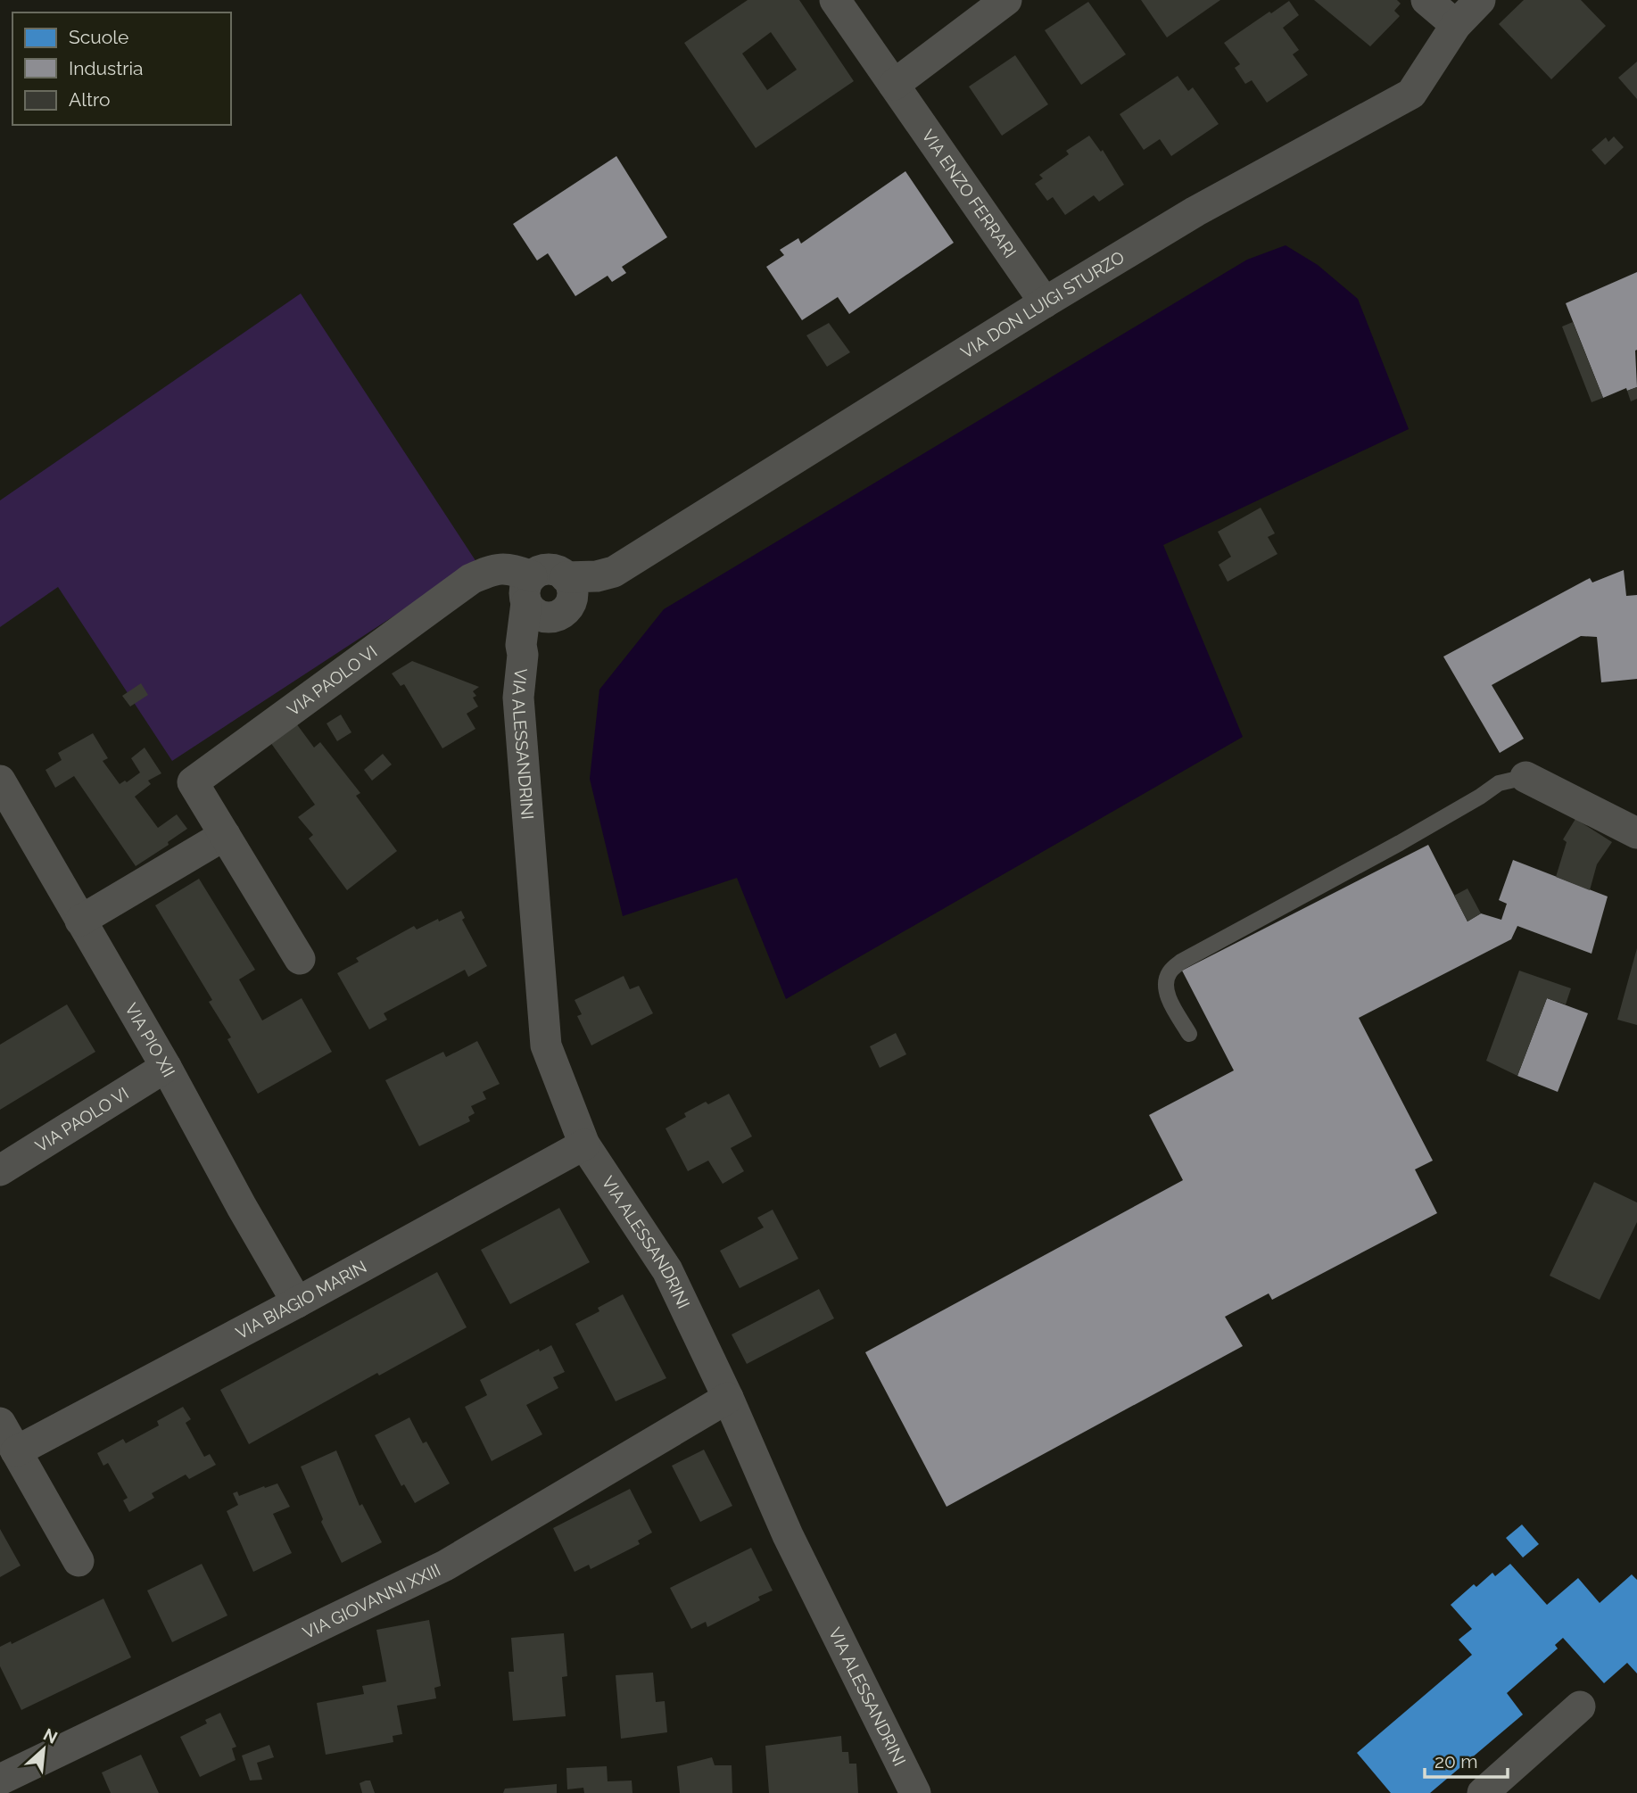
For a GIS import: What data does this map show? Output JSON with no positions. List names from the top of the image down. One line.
{"streets":{"street":["VIA ENZO FERRARI","VIA DON LUIGI STURZO","VIA PAOLO VI","VIA ALESSANDRINI","VIA PIO XII","VIA BIAGIO MARIN","VIA GIOVANNI XXIII"]},"crossings":[["VIA ENZO FERRARI","VIA DON LUIGI STURZO"],["VIA DON LUIGI STURZO","VIA PAOLO VI"],["VIA DON LUIGI STURZO","VIA ALESSANDRINI"],["VIA PAOLO VI","VIA ALESSANDRINI"],["VIA PAOLO VI","VIA PIO XII"],["VIA ALESSANDRINI","VIA BIAGIO MARIN"],["VIA ALESSANDRINI","VIA GIOVANNI XXIII"],["VIA PIO XII","VIA BIAGIO MARIN"]],"legend":["Scuole","Industria","Altro"],"scale_bar":"20 m","north":"top right"}
